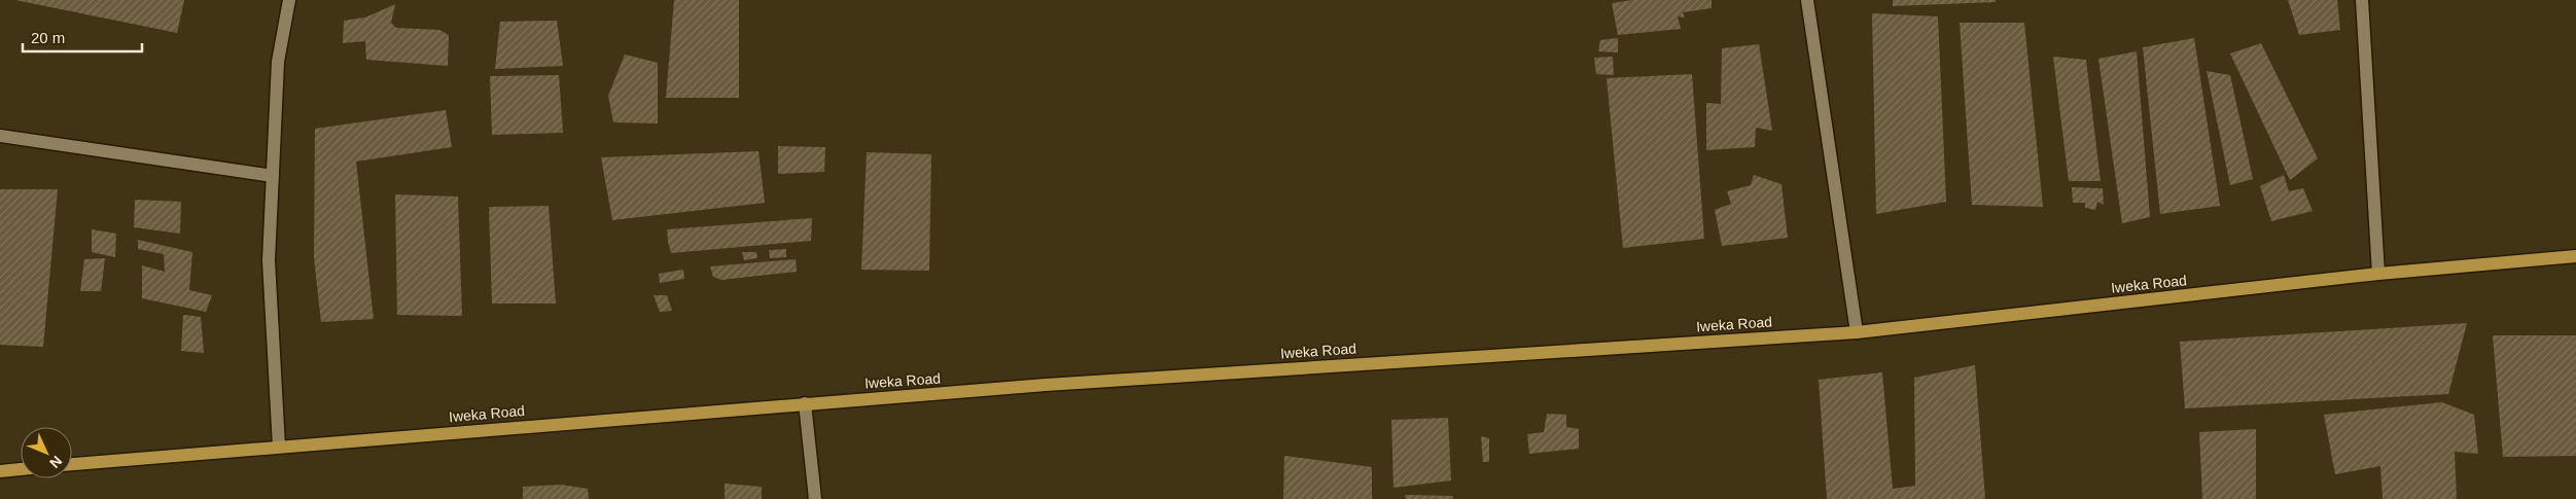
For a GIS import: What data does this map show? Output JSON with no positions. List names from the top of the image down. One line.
{"streets":{"main road":["Iweka Road"]},"scale_bar":"20 m","north":"bottom right"}
